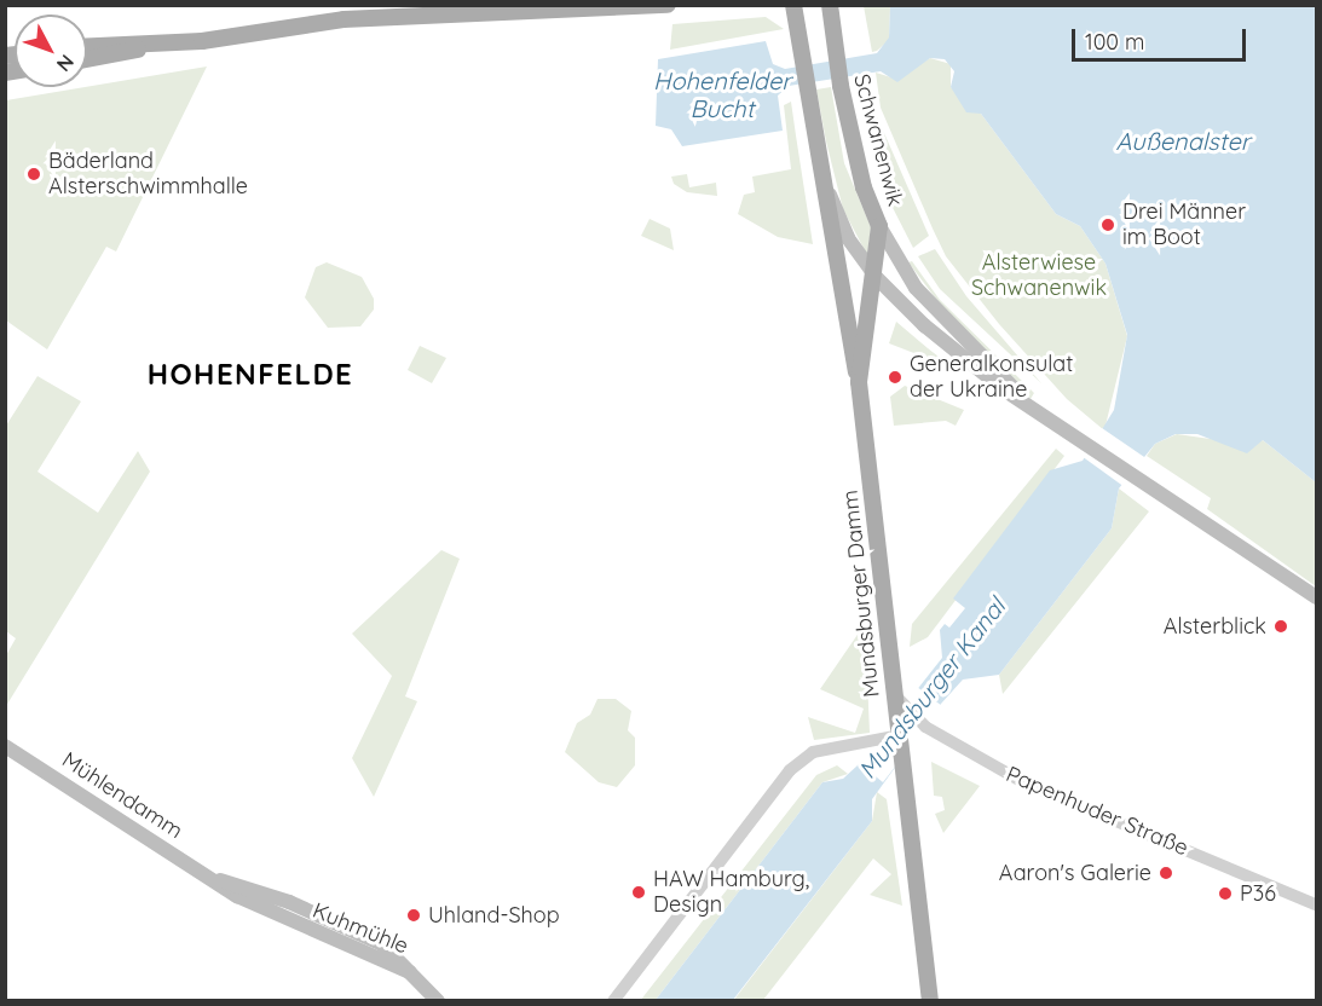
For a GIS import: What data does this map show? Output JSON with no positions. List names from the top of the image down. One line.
{"streets":{"main road":["Schwanenwik","Mundsburger Damm","Mühlendamm","Kuhmühle"],"street":["Papenhuder Straße"]},"crossings":[["Schwanenwik","Mundsburger Damm"],["Mundsburger Damm","Papenhuder Straße"],["Mühlendamm","Kuhmühle"]],"districts":["HOHENFELDE"],"water":["Hohenfelder Bucht","Außenalster","Mundsburger Kanal"],"parks":["Alsterwiese Schwanenwik"],"places":["Bäderland Alsterschwimmhalle","Drei Männer im Boot","Generalkonsulat der Ukraine","Alsterblick","Aaron's Galerie","HAW Hamburg, Design","P36","Uhland-Shop"],"scale_bar":"100 m","north":"bottom right"}
